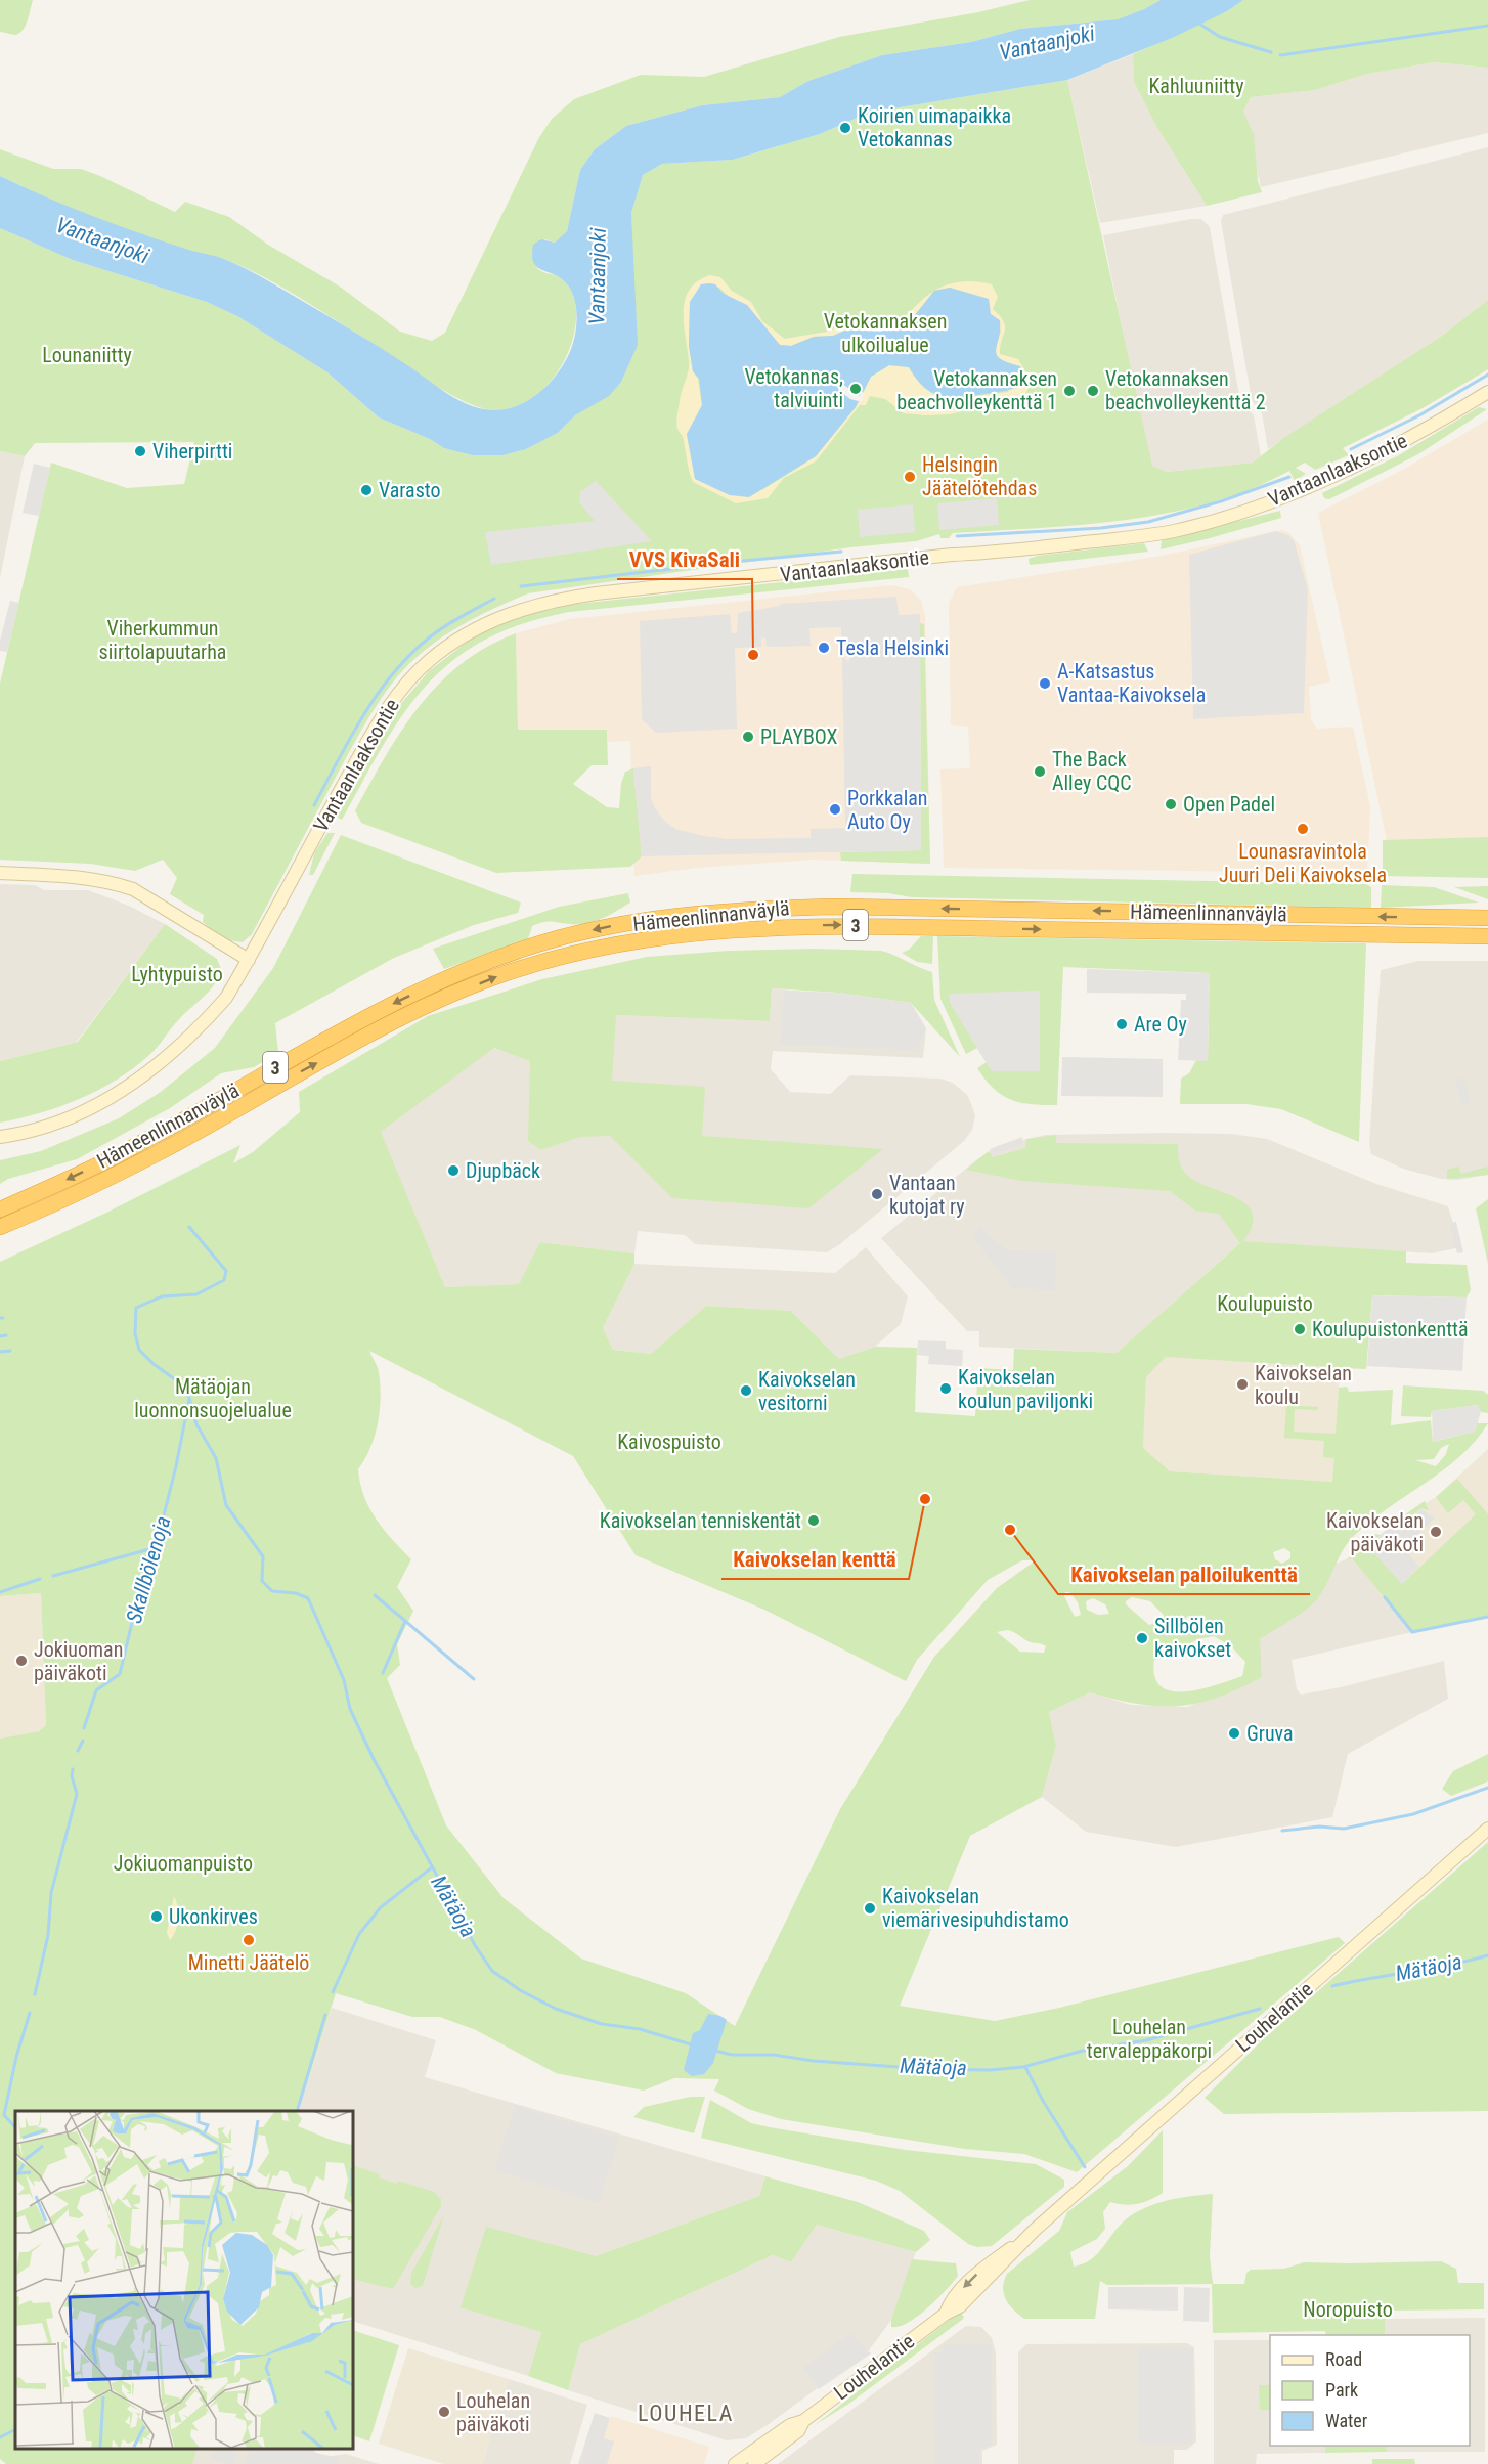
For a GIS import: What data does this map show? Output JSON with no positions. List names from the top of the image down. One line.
{"streets":{"highway":["Hämeenlinnanväylä","3"],"main road":["Vantaanlaaksontie","Louhelantie"]},"districts":["LOUHELA"],"water":["Vantaanjoki","Skallbölenoja","Mätäoja"],"parks":["Kahluuniitty","Vetokannaksen ulkoilualue","Lounaniitty","Viherkummun siirtolapuutarha","Lyhtypuisto","Koulupuisto","Mätäojan luonnonsuojelualue","Kaivospuisto","Jokiuomanpuisto","Louhelan tervaleppäkorpi","Noropuisto"],"places":["Koirien uimapaikka Vetokannas","Vetokannas, talviuinti","Vetokannaksen beachvolleykenttä 1","Vetokannaksen beachvolleykenttä 2","Viherpirtti","Helsingin Jäätelötehdas","Varasto","Tesla Helsinki","VVS KivaSali","A-Katsastus Vantaa-Kaivoksela","PLAYBOX","The Back Alley CQC","Open Padel","Porkkalan Auto Oy","Lounasravintola Juuri Deli Kaivoksela","Are Oy","Djupbäck","Vantaan kutojat ry","Koulupuistonkenttä","Kaivokselan koulu","Kaivokselan koulun paviljonki","Kaivokselan vesitorni","Kaivokselan kenttä","Kaivokselan tenniskentät","Kaivokselan palloilukenttä","Kaivokselan päiväkoti","Sillbölen kaivokset","Jokiuoman päiväkoti","Gruva","Kaivokselan viemärivesipuhdistamo","Ukonkirves","Minetti Jäätelö","Louhelan päiväkoti"],"legend":["Road","Park","Water"]}
